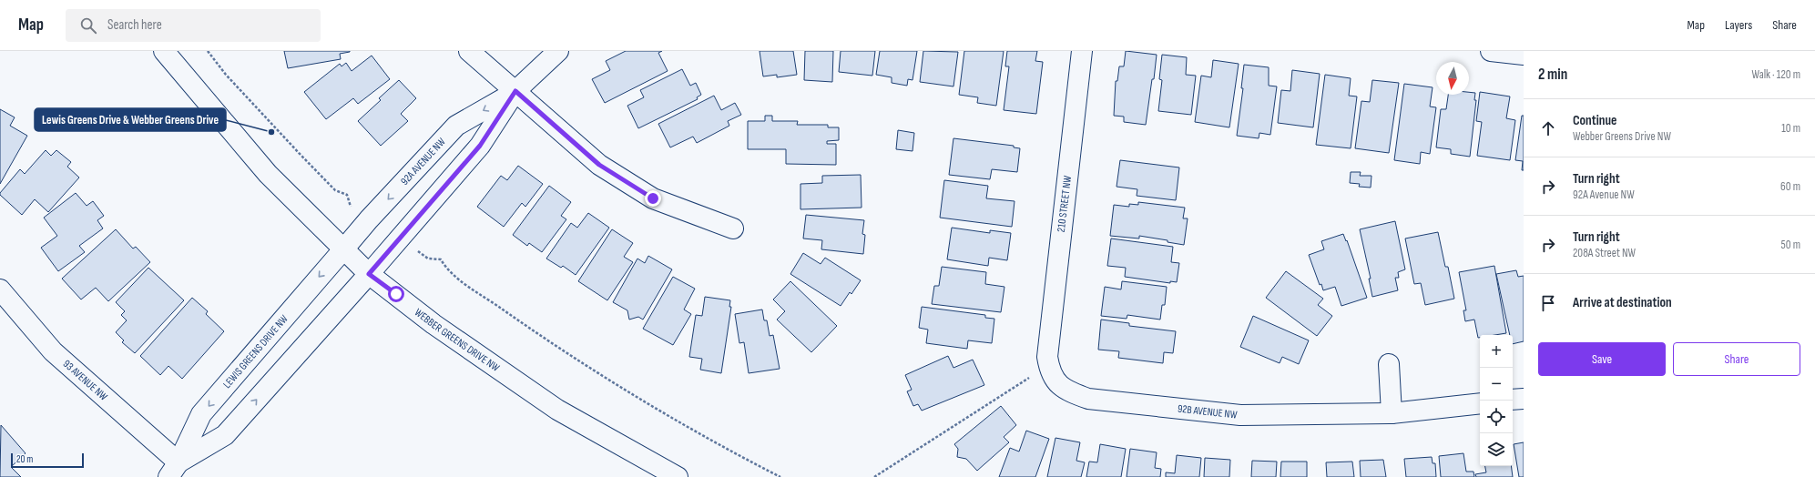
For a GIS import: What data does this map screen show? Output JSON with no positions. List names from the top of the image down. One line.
{"streets":{"street":["92A AVENUE NW","210 STREET NW","WEBBER GREENS DRIVE NW","LEWIS GREENS DRIVE NW","93 AVENUE NW","92B AVENUE NW"]},"crossings":[["92A AVENUE NW","WEBBER GREENS DRIVE NW"],["92A AVENUE NW","LEWIS GREENS DRIVE NW"],["210 STREET NW","92B AVENUE NW"],["WEBBER GREENS DRIVE NW","LEWIS GREENS DRIVE NW"],["LEWIS GREENS DRIVE NW","93 AVENUE NW"]],"places":["Lewis Greens Drive & Webber Greens Drive"],"scale_bar":"20 m","north":"bottom","page":{"header":"Map","search":"Search here","nav":["Map","Layers","Share"],"heading":["2 min","Walk · 120 m"],"list":[["Continue","Webber Greens Drive NW","10 m"],["Turn right","92A Avenue NW","60 m"],["Turn right","208A Street NW","50 m"],"Arrive at destination"],"buttons":["Save","Share"],"map_buttons":["+","−"],"scale":"20 m"}}
